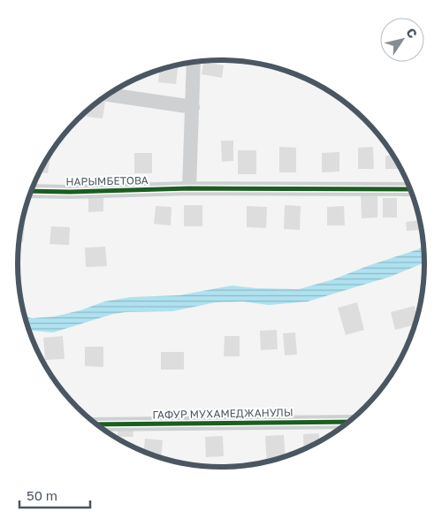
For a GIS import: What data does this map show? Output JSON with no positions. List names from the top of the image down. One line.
{"streets":{"street":["НАРЫМБЕТОВА","ГАФУР МУХАМЕДЖАНУЛЫ"]},"scale_bar":"50 m","north":"top right"}
